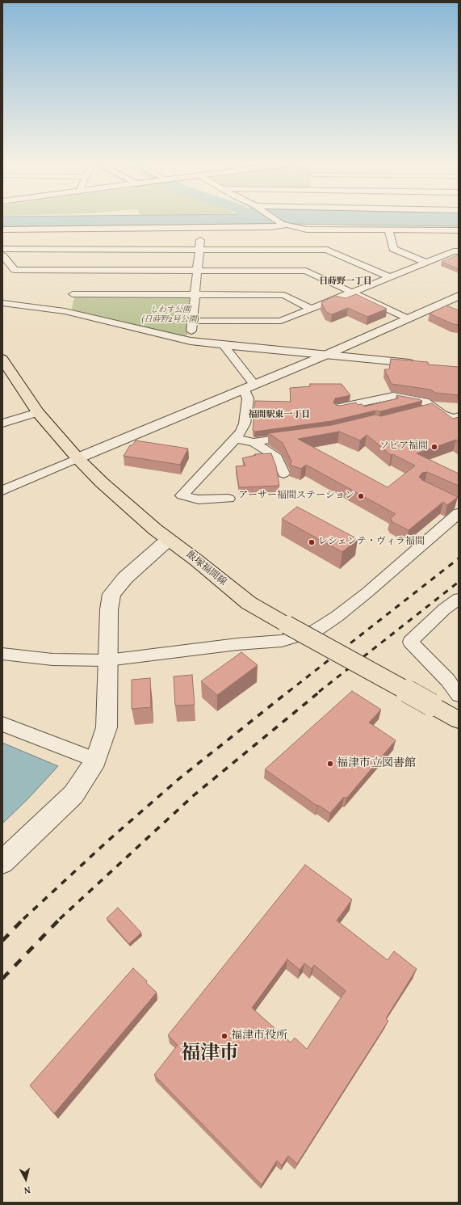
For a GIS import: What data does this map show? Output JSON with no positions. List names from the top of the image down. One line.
{"streets":{"main road":["飯塚福間線"]},"districts":["日蒔野一丁目","福間駅東一丁目","福津市"],"parks":["しわす公園 (日蒔野2号公園)"],"places":["ソピア福間","アーサー福間ステーション","レシェンテ・ヴィラ福間","福津市立図書館","福津市役所"],"north":"bottom"}
